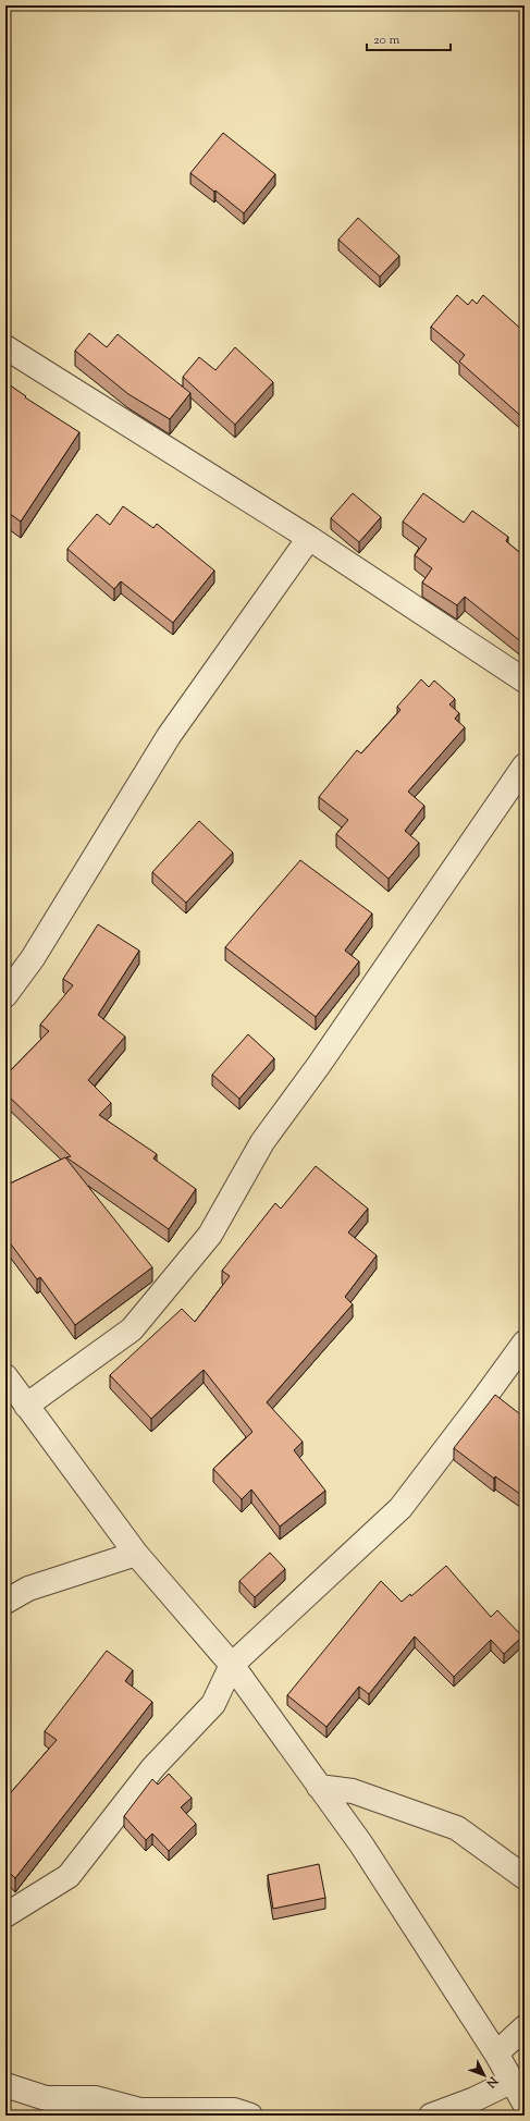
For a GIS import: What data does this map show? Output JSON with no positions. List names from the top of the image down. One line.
{"scale_bar":"20 m","north":"bottom right"}
